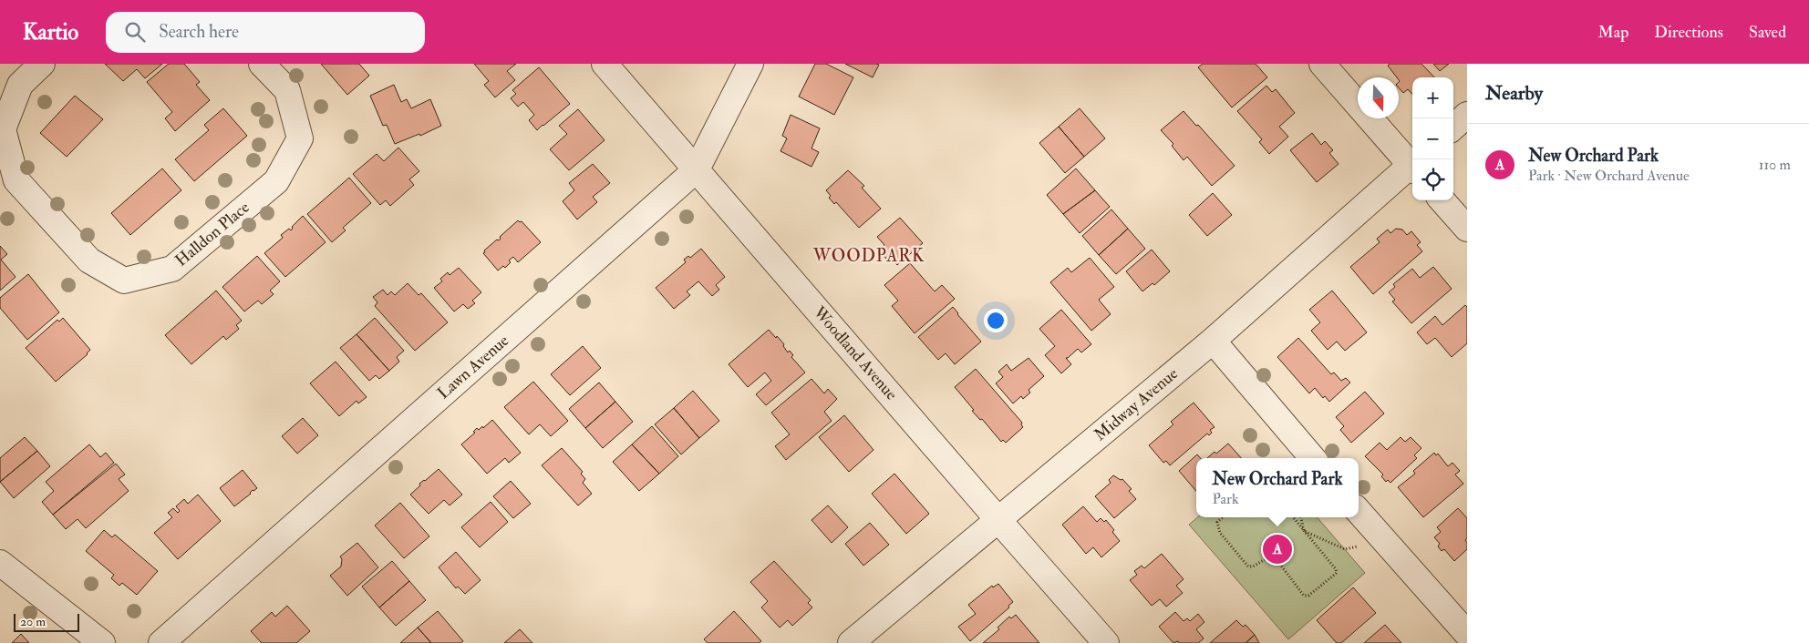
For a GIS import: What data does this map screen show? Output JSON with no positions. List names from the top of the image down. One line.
{"streets":{"street":["Halldon Place","Woodland Avenue","Lawn Avenue","Midway Avenue"]},"crossings":[["Woodland Avenue","Lawn Avenue"],["Woodland Avenue","Midway Avenue"]],"districts":["WOODPARK"],"scale_bar":"20 m","north":"bottom","page":{"header":"Kartio","search":"Search here","nav":["Map","Directions","Saved"],"heading":"Nearby","map_buttons":["+","−"],"list":[{"mark":"A","name":"New Orchard Park","note":"Park · New Orchard Avenue","value":"110 m"}],"popup":["New Orchard Park","Park"],"pins":"A","scale":"20 m"}}
